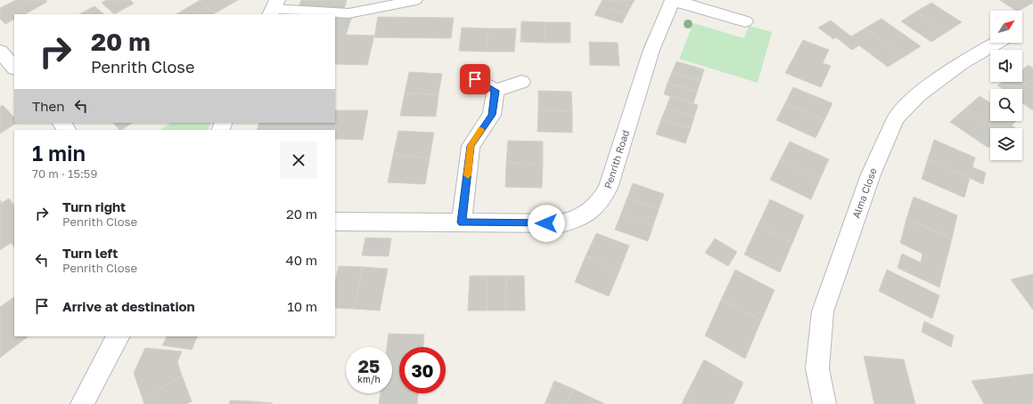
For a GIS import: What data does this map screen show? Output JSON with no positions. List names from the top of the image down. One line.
{"streets":{"street":["Penrith Road","Alma Close"]},"north":"top right","page":{"turn":["20 m","Penrith Close"],"then":"Then","heading":["1 min","70 m · 15:59"],"list":[{"name":"Turn right","note":"Penrith Close","value":"20 m"},{"name":"Turn left","note":"Penrith Close","value":"40 m"},{"name":"Arrive at destination","value":"10 m"}],"speed":"25 km/h","limit":"30"}}
